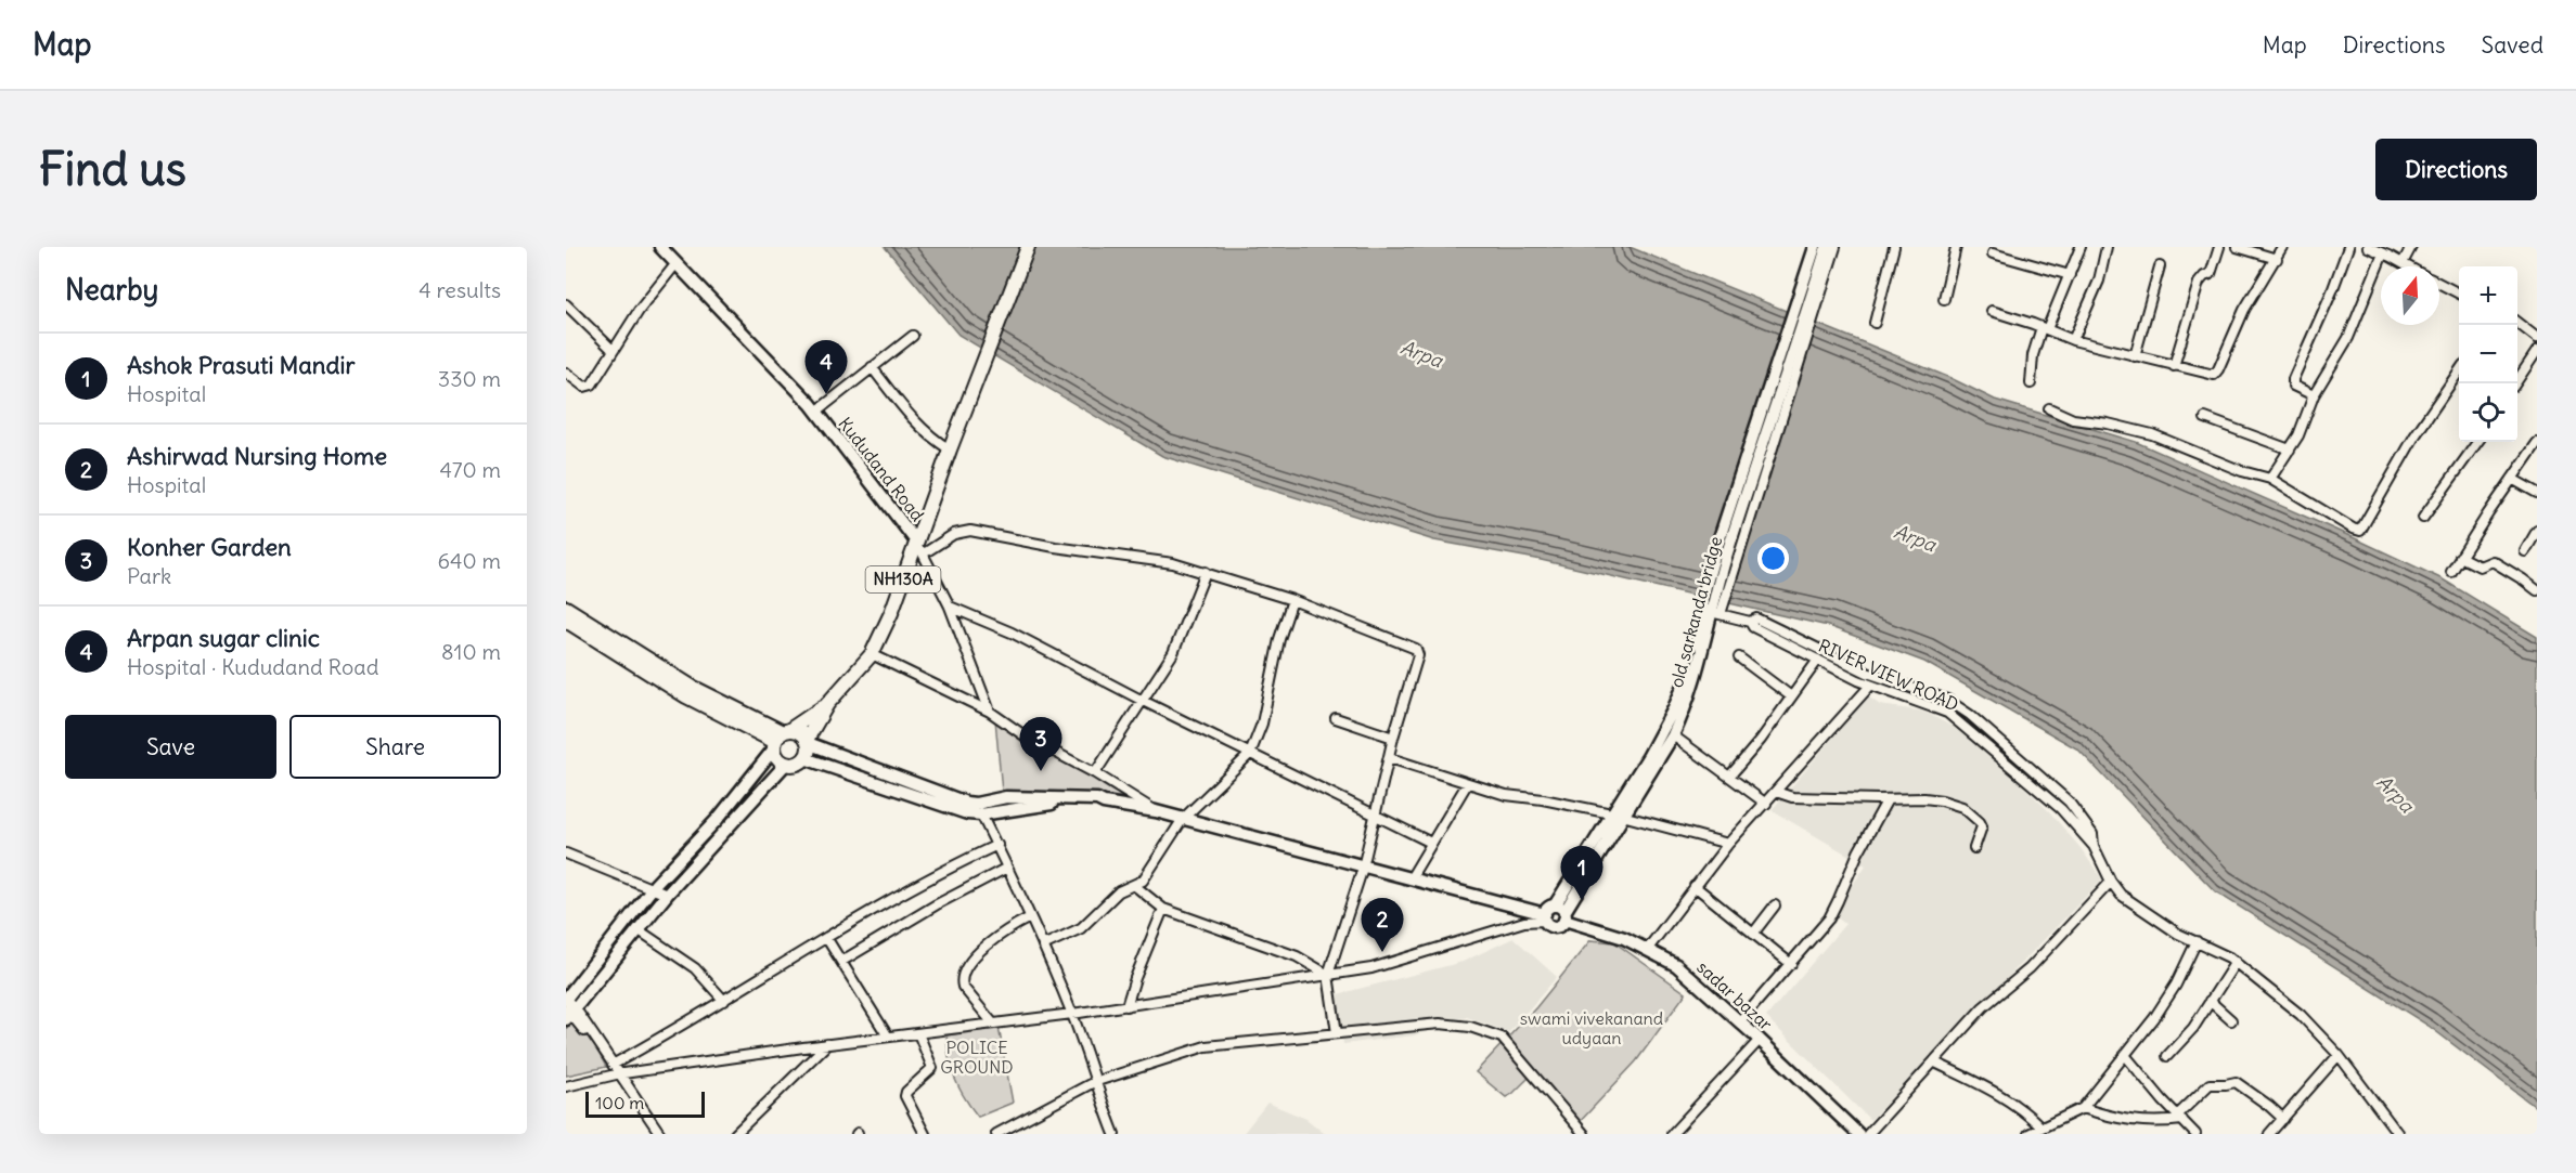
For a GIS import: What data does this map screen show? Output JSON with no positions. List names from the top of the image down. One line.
{"streets":{"highway":["NH130A"],"main road":["Kududand Road","old sarkanda bridge","sadar bazar"],"street":["RIVER VIEW ROAD"]},"crossings":[["Kududand Road","NH130A"],["old sarkanda bridge","RIVER VIEW ROAD"],["old sarkanda bridge","sadar bazar"]],"water":["Arpa"],"parks":["swami vivekanand udyaan","POLICE GROUND"],"scale_bar":"100 m","north":"top","page":{"header":"Map","nav":["Map","Directions","Saved"],"buttons":["Directions",["Save","Share"]],"title":"Find us","heading":["Nearby","4 results"],"map_buttons":["+","−"],"list":[{"mark":"1","name":"Ashok Prasuti Mandir","note":"Hospital","value":"330 m"},{"mark":"2","name":"Ashirwad Nursing Home","note":"Hospital","value":"470 m"},{"mark":"3","name":"Konher Garden","note":"Park","value":"640 m"},{"mark":"4","name":"Arpan sugar clinic","note":"Hospital · Kududand Road","value":"810 m"}],"pins":["4","3","1","2"],"scale":"100 m"}}
